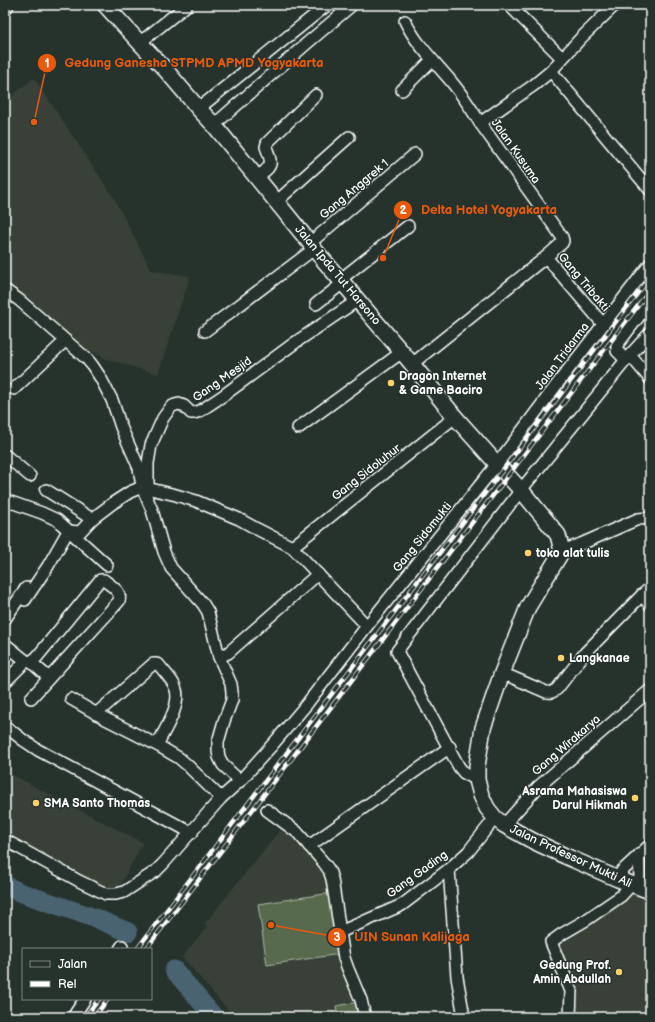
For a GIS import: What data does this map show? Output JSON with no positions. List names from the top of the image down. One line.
{"streets":{"main road":["Jalan Ipda Tut Harsono","Jalan Professor Mukti Ali"],"street":["Jalan Kusuma","Gang Anggrek 1","Gang Tribakti","Jalan Tridarma","Gang Mesjid","Gang Sidoluhur","Gang Sidomukti","Gang Wirakarya","Gang Gading"]},"crossings":[["Jalan Kusuma","Jalan Ipda Tut Harsono"],["Jalan Kusuma","Gang Tribakti"],["Gang Anggrek 1","Jalan Ipda Tut Harsono"],["Jalan Ipda Tut Harsono","Jalan Tridarma"],["Jalan Ipda Tut Harsono","Gang Mesjid"],["Jalan Ipda Tut Harsono","Gang Sidoluhur"],["Jalan Ipda Tut Harsono","Gang Sidomukti"],["Jalan Ipda Tut Harsono","Jalan Professor Mukti Ali"],["Gang Tribakti","Jalan Tridarma"],["Jalan Tridarma","Gang Sidomukti"],["Gang Wirakarya","Jalan Professor Mukti Ali"],["Gang Wirakarya","Gang Gading"],["Jalan Professor Mukti Ali","Gang Gading"]],"places":["Gedung Ganesha STPMD APMD Yogyakarta","Delta Hotel Yogyakarta","Dragon Internet & Game Baciro","toko alat tulis","Langkanae","Asrama Mahasiswa Darul Hikmah","SMA Santo Thomas","UIN Sunan Kalijaga","Gedung Prof. Amin Abdullah"],"legend":["Jalan","Rel"]}
